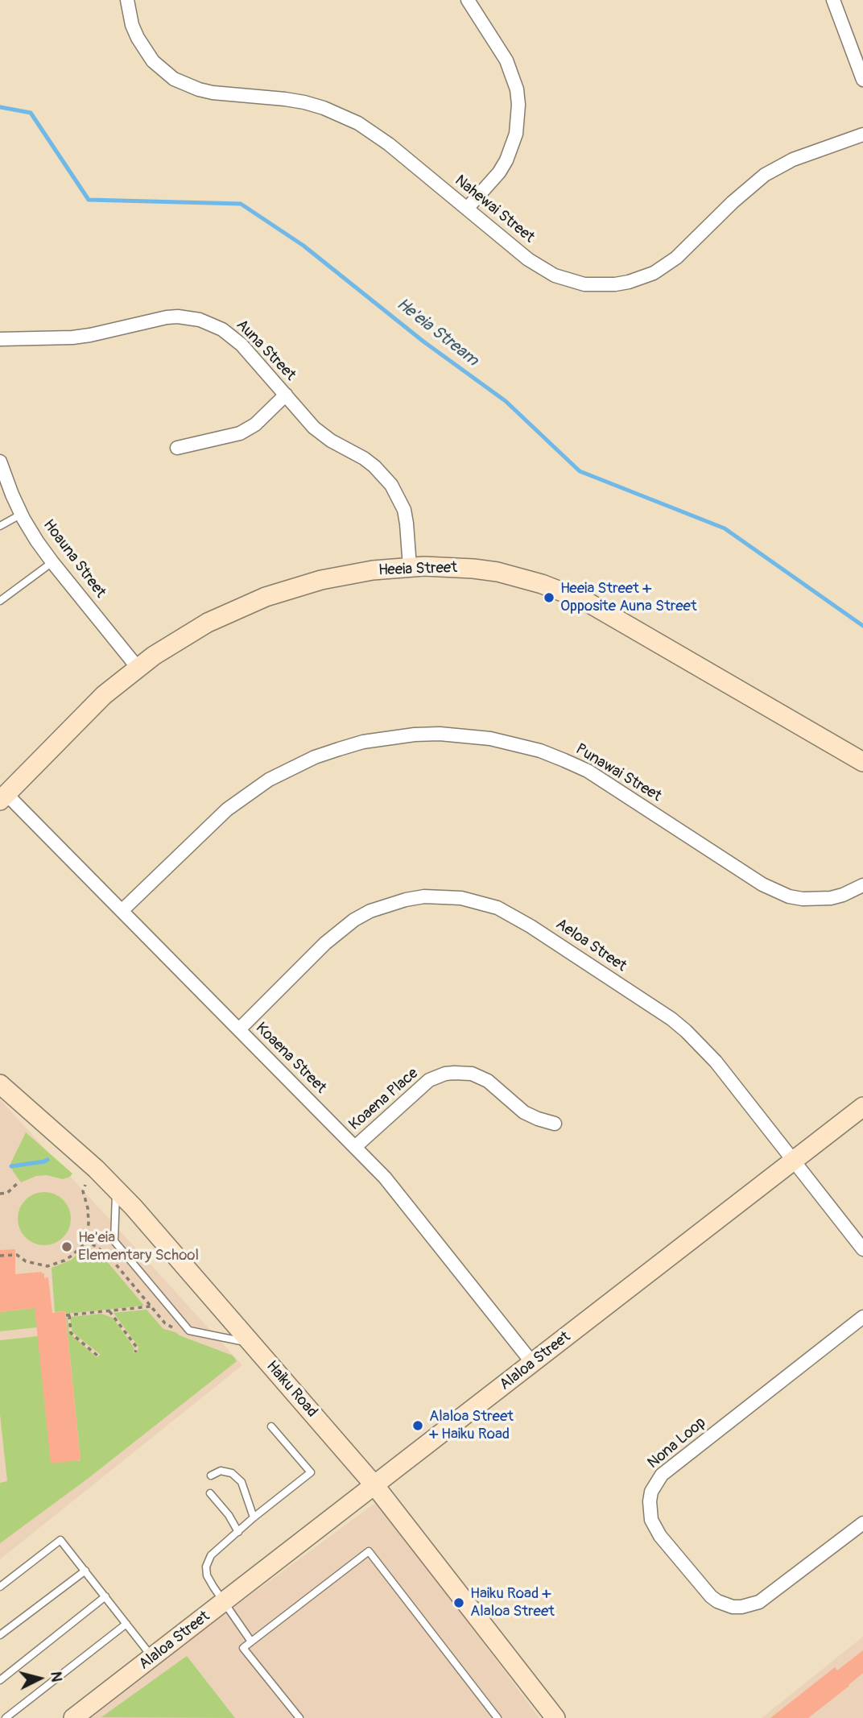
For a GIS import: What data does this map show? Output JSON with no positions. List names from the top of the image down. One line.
{"streets":{"street":["Nahewai Street","Auna Street","Hoauna Street","Heeia Street","Punawai Street","Aeloa Street","Koaena Street","Koaena Place","Alaloa Street","Haiku Road","Nona Loop"]},"crossings":[["Auna Street","Heeia Street"],["Hoauna Street","Heeia Street"],["Heeia Street","Koaena Street"],["Punawai Street","Koaena Street"],["Aeloa Street","Koaena Street"],["Aeloa Street","Alaloa Street"],["Koaena Street","Koaena Place"],["Koaena Street","Alaloa Street"],["Alaloa Street","Haiku Road"]],"water":["He'eia Stream"],"places":["Heeia Street + Opposite Auna Street","He'eia Elementary School","Alaloa Street + Haiku Road","Haiku Road + Alaloa Street"],"north":"right"}
